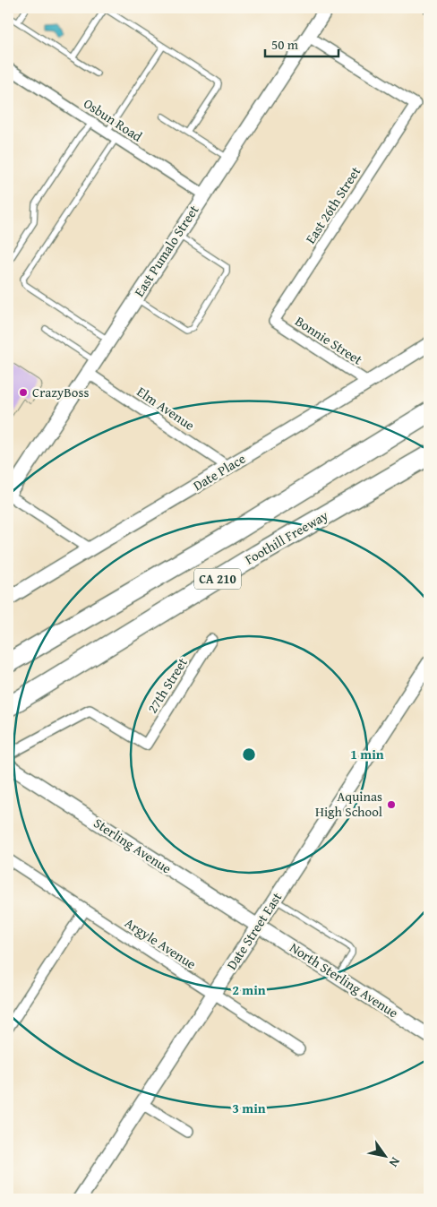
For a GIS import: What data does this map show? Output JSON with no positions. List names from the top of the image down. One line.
{"streets":{"highway":["Foothill Freeway","CA 210"],"street":["Osbun Road","East 26th Street","East Pumalo Street","Bonnie Street","Elm Avenue","Date Place","27th Street","Sterling Avenue","Date Street East","Argyle Avenue","North Sterling Avenue"]},"crossings":[["Osbun Road","East Pumalo Street"],["East 26th Street","East Pumalo Street"],["East 26th Street","Bonnie Street"],["East Pumalo Street","Elm Avenue"],["Bonnie Street","Date Place"],["Elm Avenue","Date Place"],["Sterling Avenue","Date Street East"],["Sterling Avenue","North Sterling Avenue"],["Date Street East","Argyle Avenue"],["Date Street East","North Sterling Avenue"]],"places":["CrazyBoss","Aquinas High School"],"scale_bar":"50 m","north":"bottom right","rings":["1 min","2 min","3 min"]}
